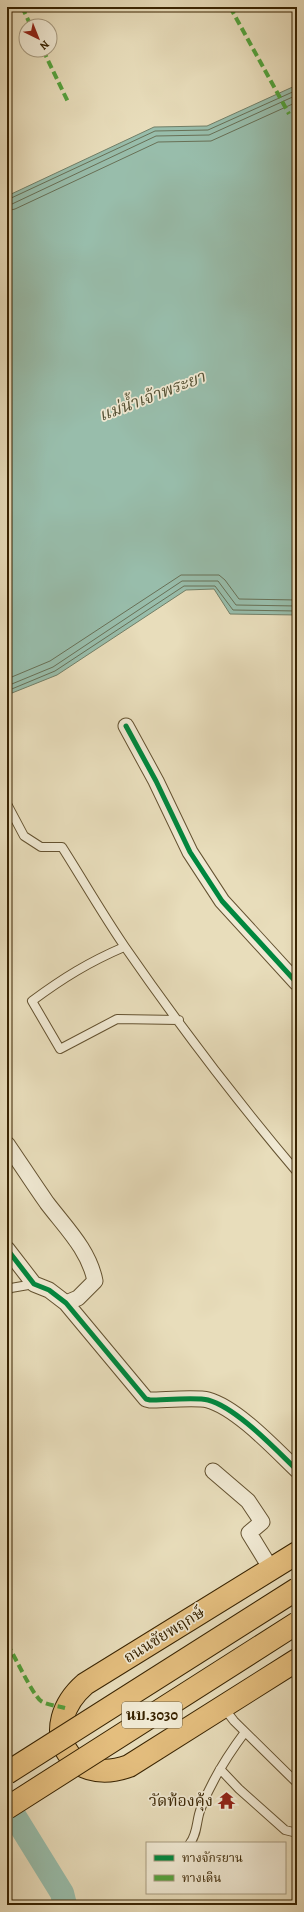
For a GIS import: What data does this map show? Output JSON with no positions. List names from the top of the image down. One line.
{"streets":{"main road":["ถนนชัยพฤกษ์","นบ.3030"]},"water":["แม่น้ำเจ้าพระยา"],"places":{"temple":["วัดท้องคุ้ง"]},"legend":["ทางจักรยาน","ทางเดิน"],"north":"bottom right"}
